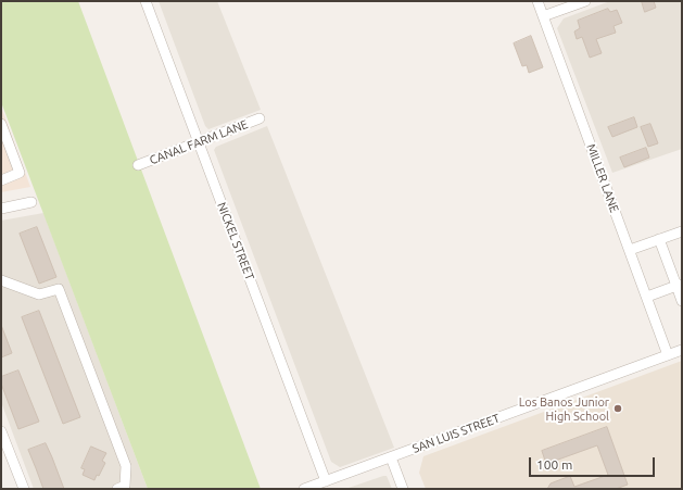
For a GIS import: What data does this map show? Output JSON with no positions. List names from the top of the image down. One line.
{"streets":{"street":["CANAL FARM LANE","MILLER LANE","NICKEL STREET","SAN LUIS STREET"]},"crossings":[["CANAL FARM LANE","NICKEL STREET"],["MILLER LANE","SAN LUIS STREET"],["NICKEL STREET","SAN LUIS STREET"]],"places":["Los Banos Junior High School"],"scale_bar":"100 m"}
